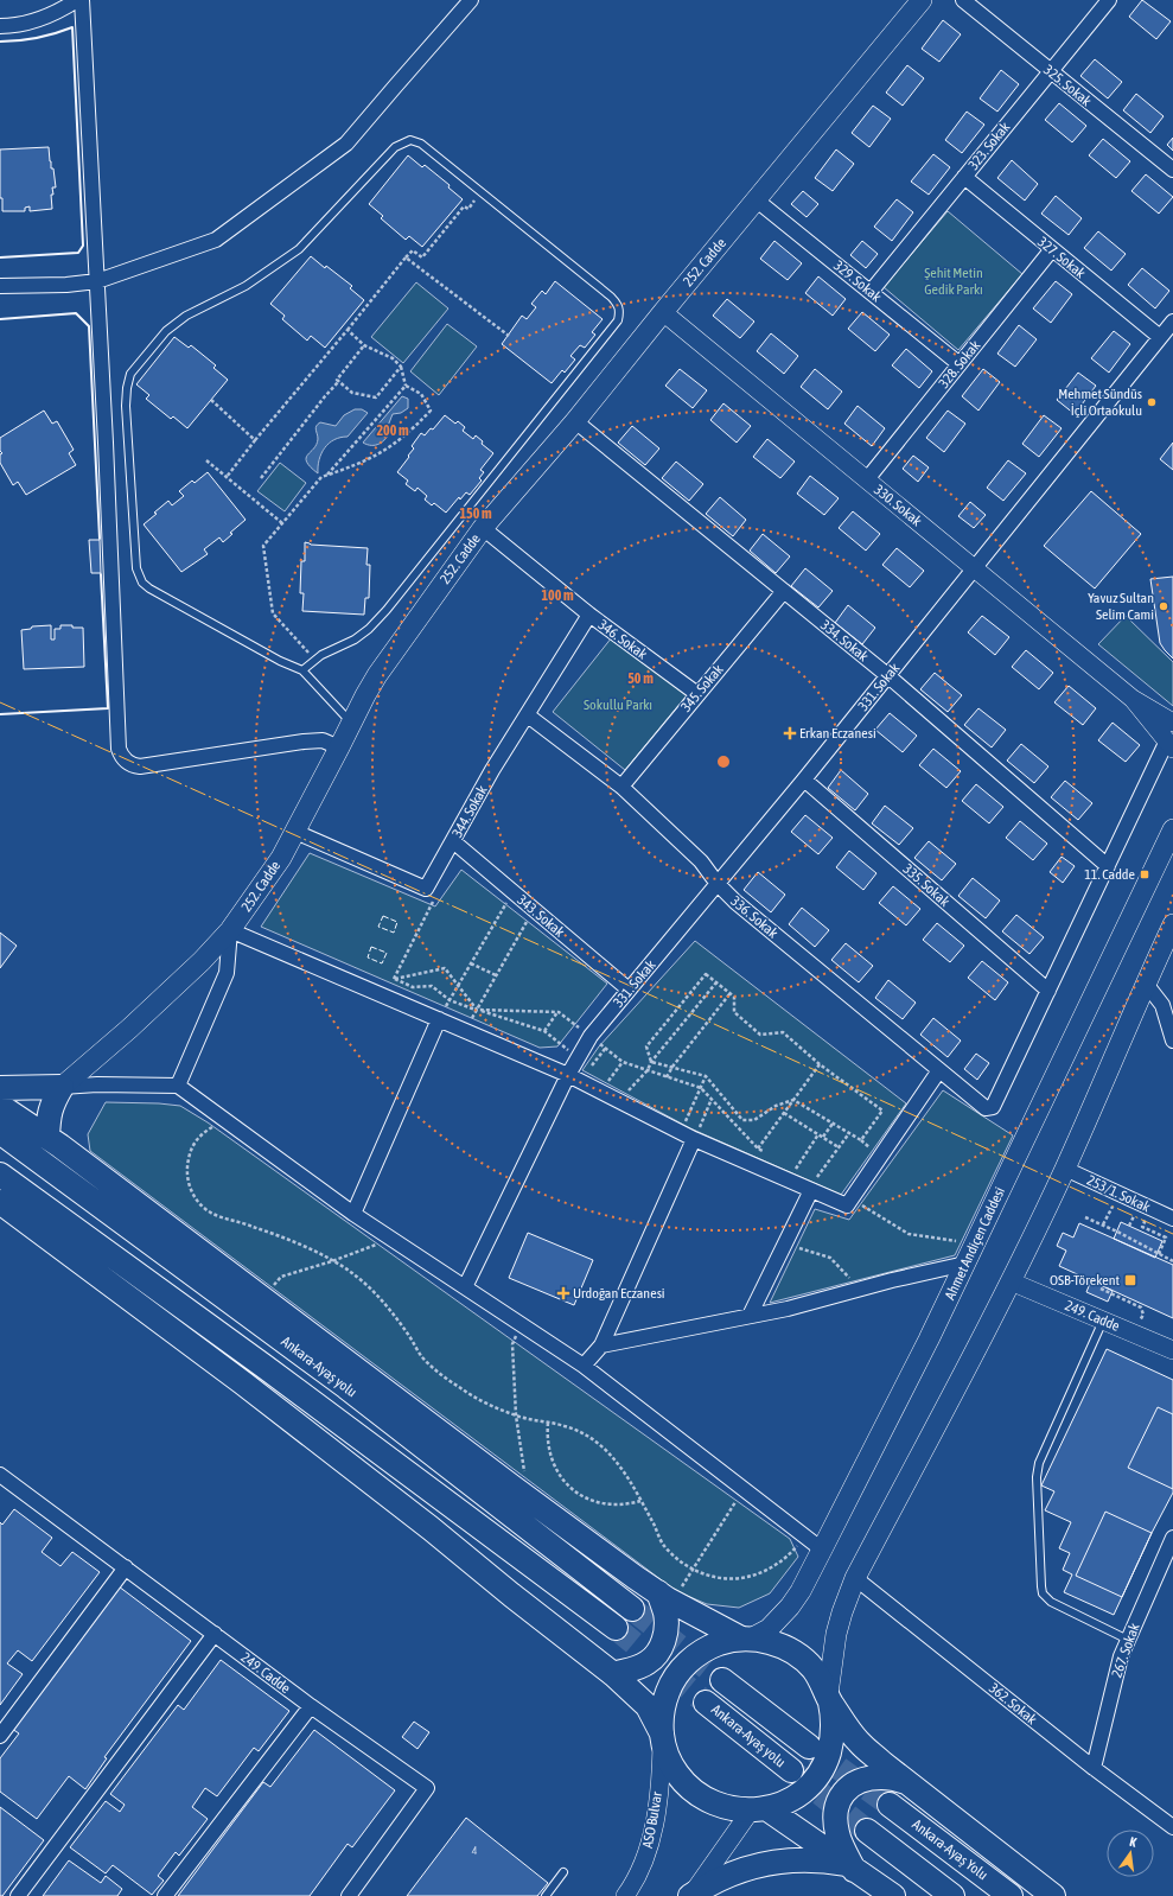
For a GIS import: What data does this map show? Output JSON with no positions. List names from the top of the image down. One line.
{"streets":{"highway":["Ankara-Ayaş yolu","Ankara-Ayaş Yolu"],"main road":["252. Cadde","Ahmet Andiçen Caddesi"],"street":["325. Sokak","323. Sokak","327. Sokak","329. Sokak","328. Sokak","330. Sokak","346. Sokak","334. Sokak","331. Sokak","345. Sokak","344. Sokak","335. Sokak","343. Sokak","336. Sokak","253/1. Sokak","249. Cadde","267. Sokak","362. Sokak","ASO Bulvar"]},"crossings":[["325. Sokak","323. Sokak"],["323. Sokak","327. Sokak"],["323. Sokak","329. Sokak"],["327. Sokak","328. Sokak"],["327. Sokak","331. Sokak"],["252. Cadde","329. Sokak"],["252. Cadde","330. Sokak"],["252. Cadde","346. Sokak"],["252. Cadde","334. Sokak"],["252. Cadde","344. Sokak"],["329. Sokak","328. Sokak"],["328. Sokak","330. Sokak"],["330. Sokak","331. Sokak"],["346. Sokak","345. Sokak"],["346. Sokak","344. Sokak"],["334. Sokak","331. Sokak"],["334. Sokak","345. Sokak"],["331. Sokak","335. Sokak"],["331. Sokak","343. Sokak"],["331. Sokak","336. Sokak"],["345. Sokak","336. Sokak"],["344. Sokak","343. Sokak"],["344. Sokak","336. Sokak"],["335. Sokak","336. Sokak"],["267. Sokak","362. Sokak"]],"parks":["Şehit Metin Gedik Parkı","Sokullu Parkı"],"places":{"other":["Mehmet Sündüs İçli Ortaokulu","Yavuz Sultan Selim Cami"],"health":["Erkan Eczanesi","Urdoğan Eczanesi"],"transit":["11. Cadde","OSB-Törekent"]},"house_numbers":["4"],"north":"top","rings":["200 m","150 m","100 m","50 m"]}
